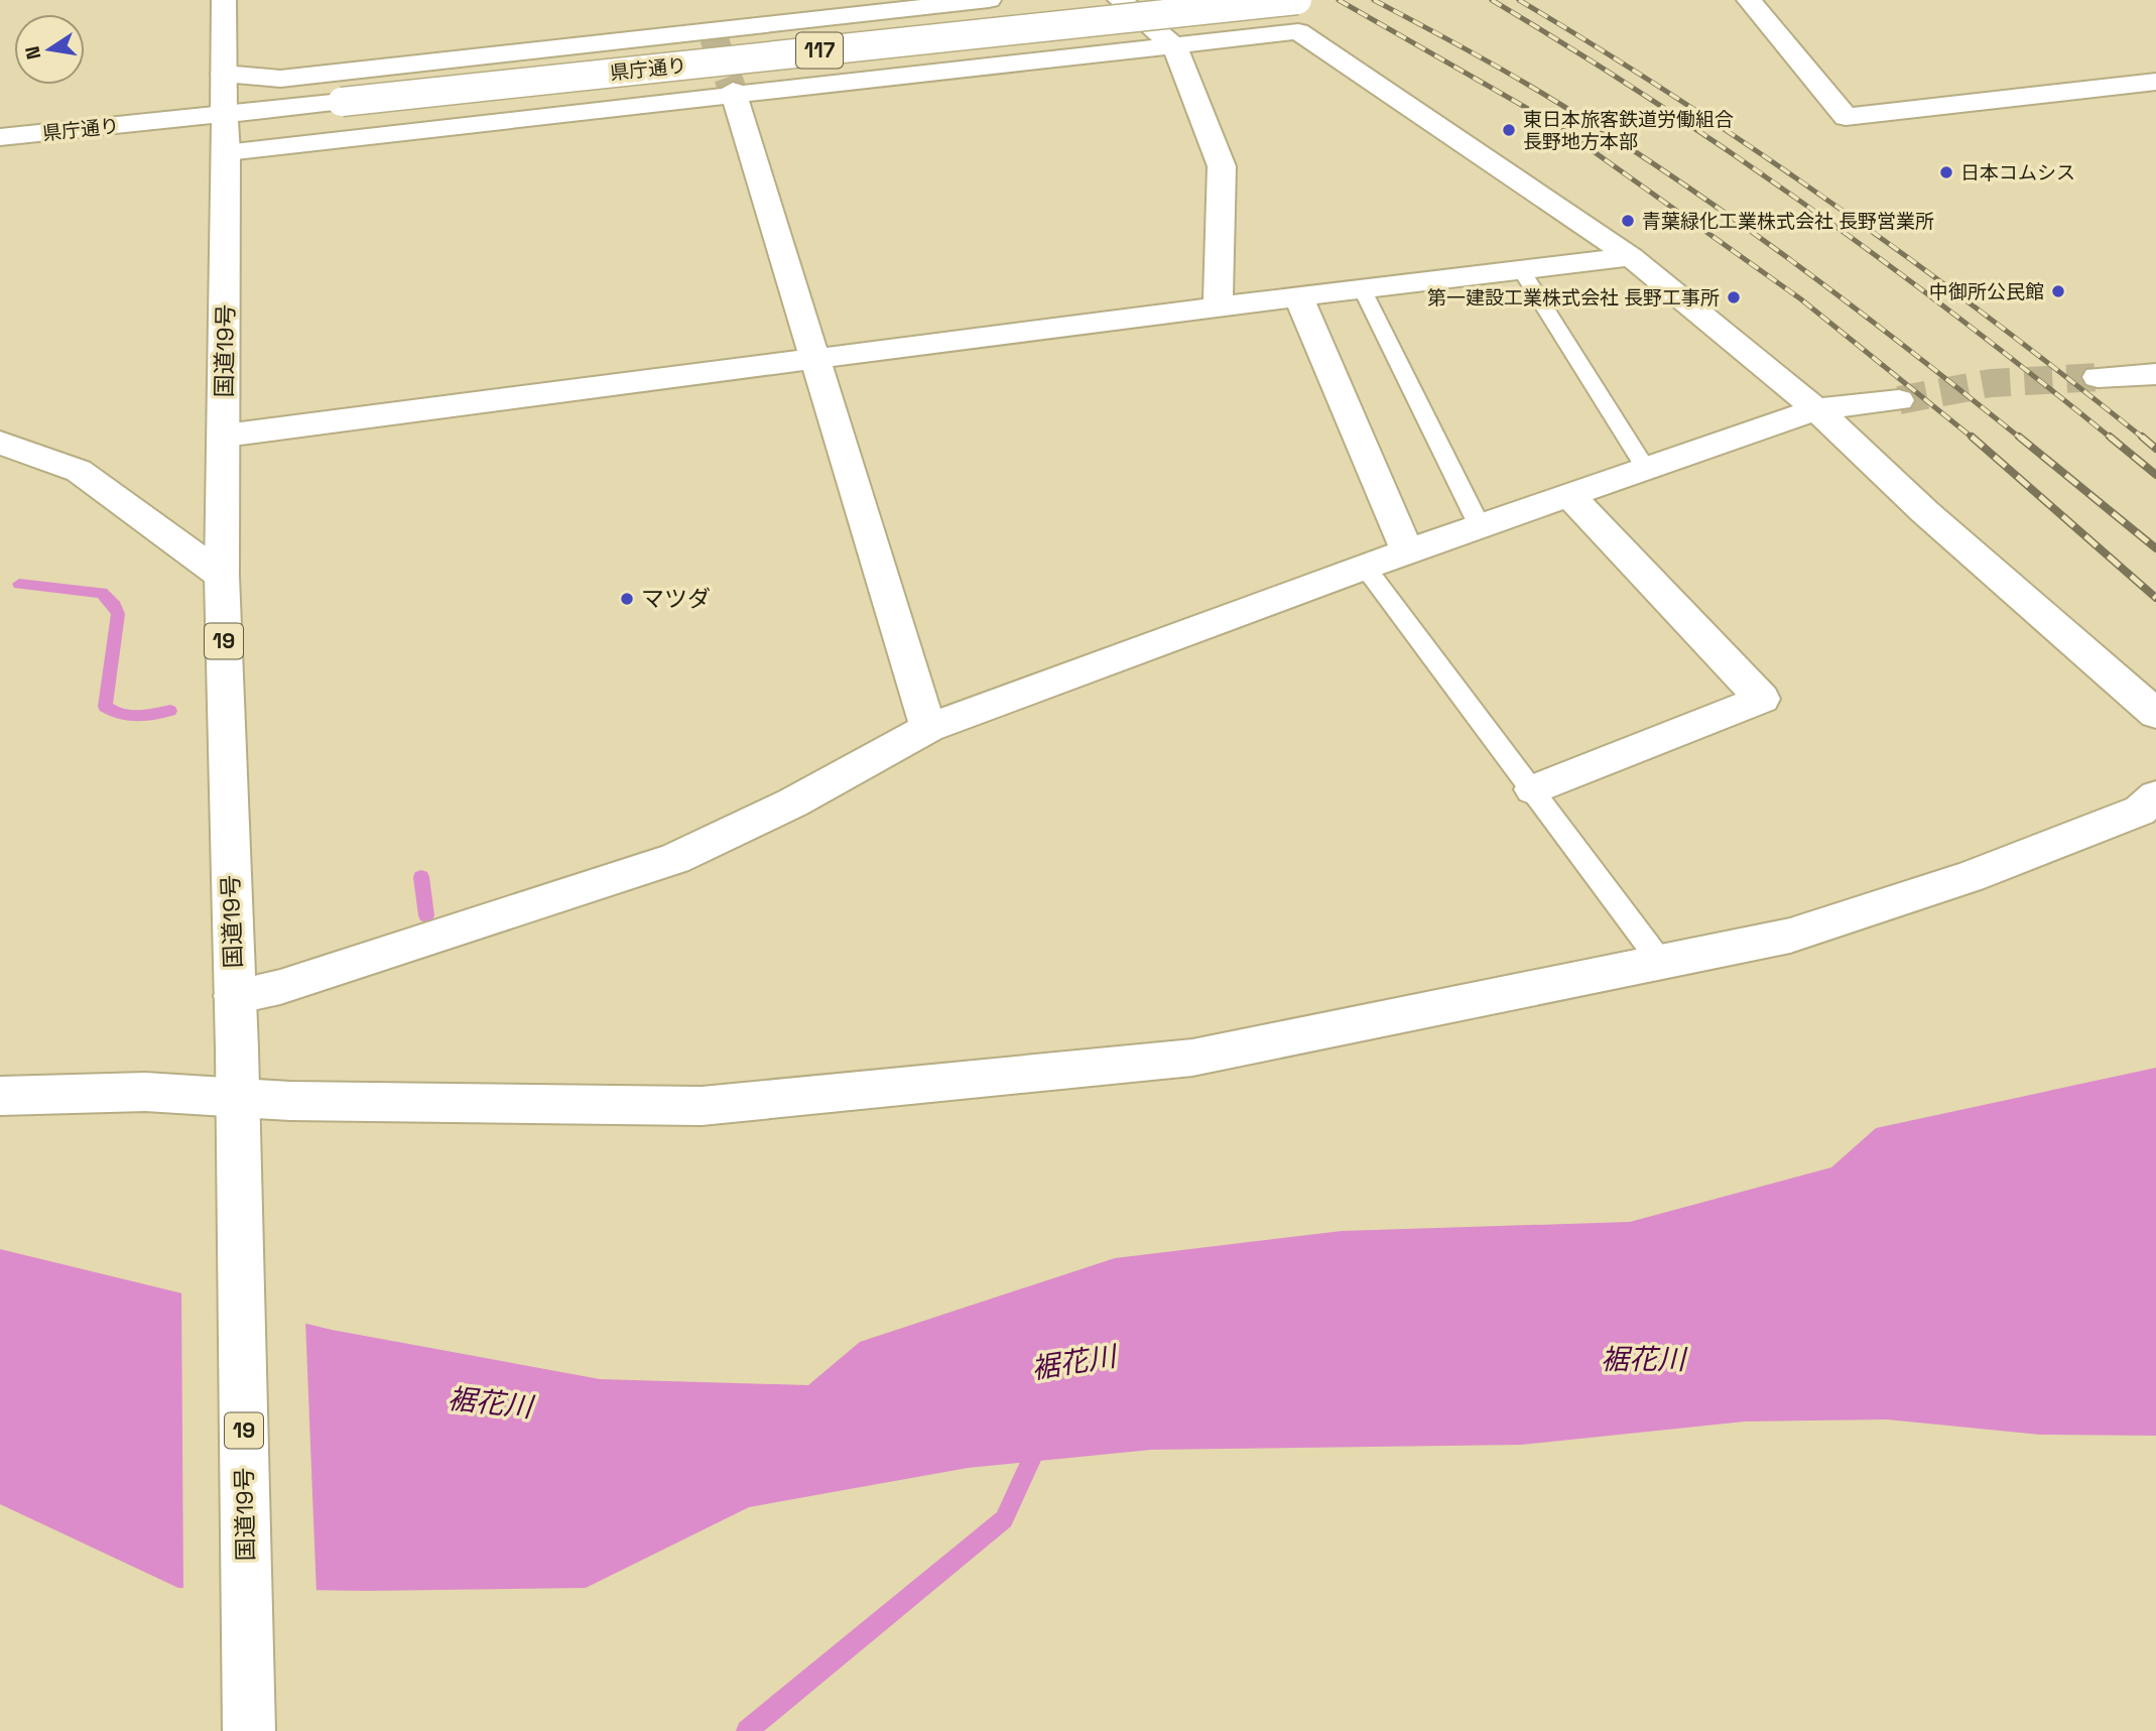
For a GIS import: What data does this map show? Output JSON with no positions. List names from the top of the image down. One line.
{"streets":{"main road":["117","県庁通り","国道19号","19"]},"crossings":[["県庁通り","国道19号"]],"water":["裾花川"],"places":["東日本旅客鉄道労働組合 長野地方本部","日本コムシス","青葉緑化工業株式会社 長野営業所","中御所公民館","第一建設工業株式会社 長野工事所","マツダ"],"north":"left"}
